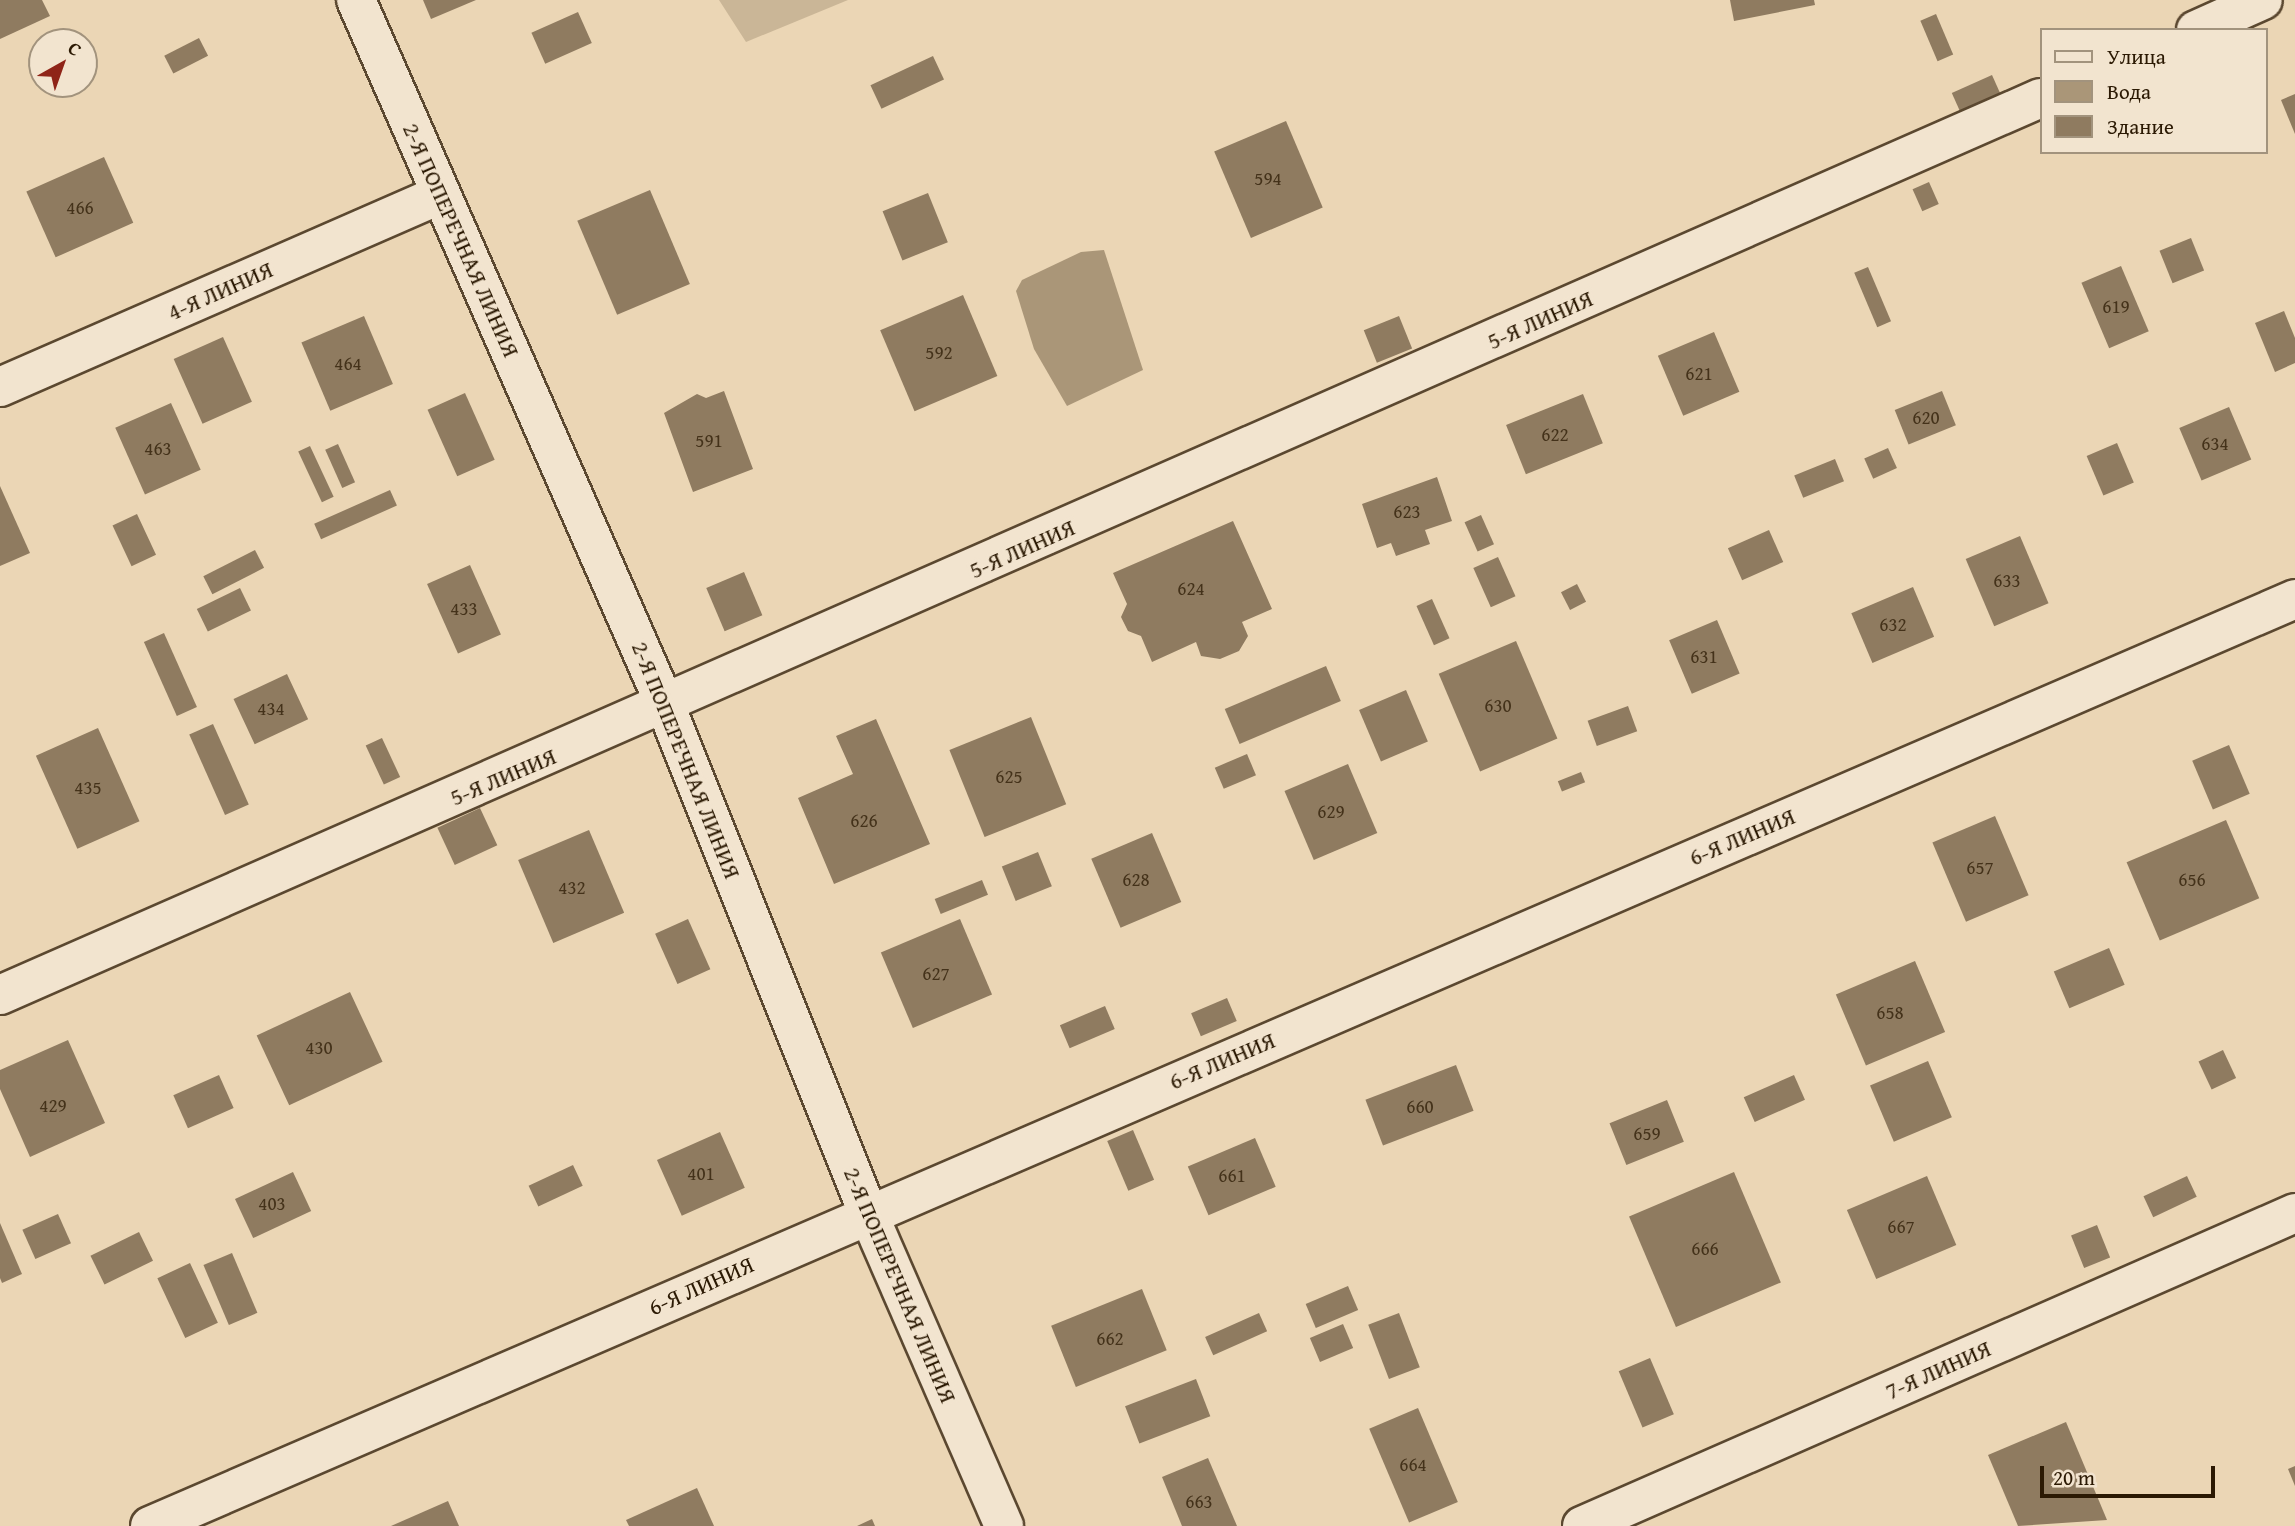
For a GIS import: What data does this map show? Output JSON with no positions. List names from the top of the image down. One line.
{"streets":{"street":["2-Я ПОПЕРЕЧНАЯ ЛИНИЯ","4-Я ЛИНИЯ","5-Я ЛИНИЯ","6-Я ЛИНИЯ","7-Я ЛИНИЯ"]},"crossings":[["2-Я ПОПЕРЕЧНАЯ ЛИНИЯ","4-Я ЛИНИЯ"],["2-Я ПОПЕРЕЧНАЯ ЛИНИЯ","5-Я ЛИНИЯ"],["2-Я ПОПЕРЕЧНАЯ ЛИНИЯ","6-Я ЛИНИЯ"]],"house_numbers":["594","466","619","592","464","621","620","622","591","634","463","623","633","624","433","632","631","630","434","625","435","629","626","657","628","656","432","627","658","430","429","660","659","401","661","403","667","666","662","664","663"],"legend":["Улица","Вода","Здание"],"scale_bar":"20 m","north":"top right"}
